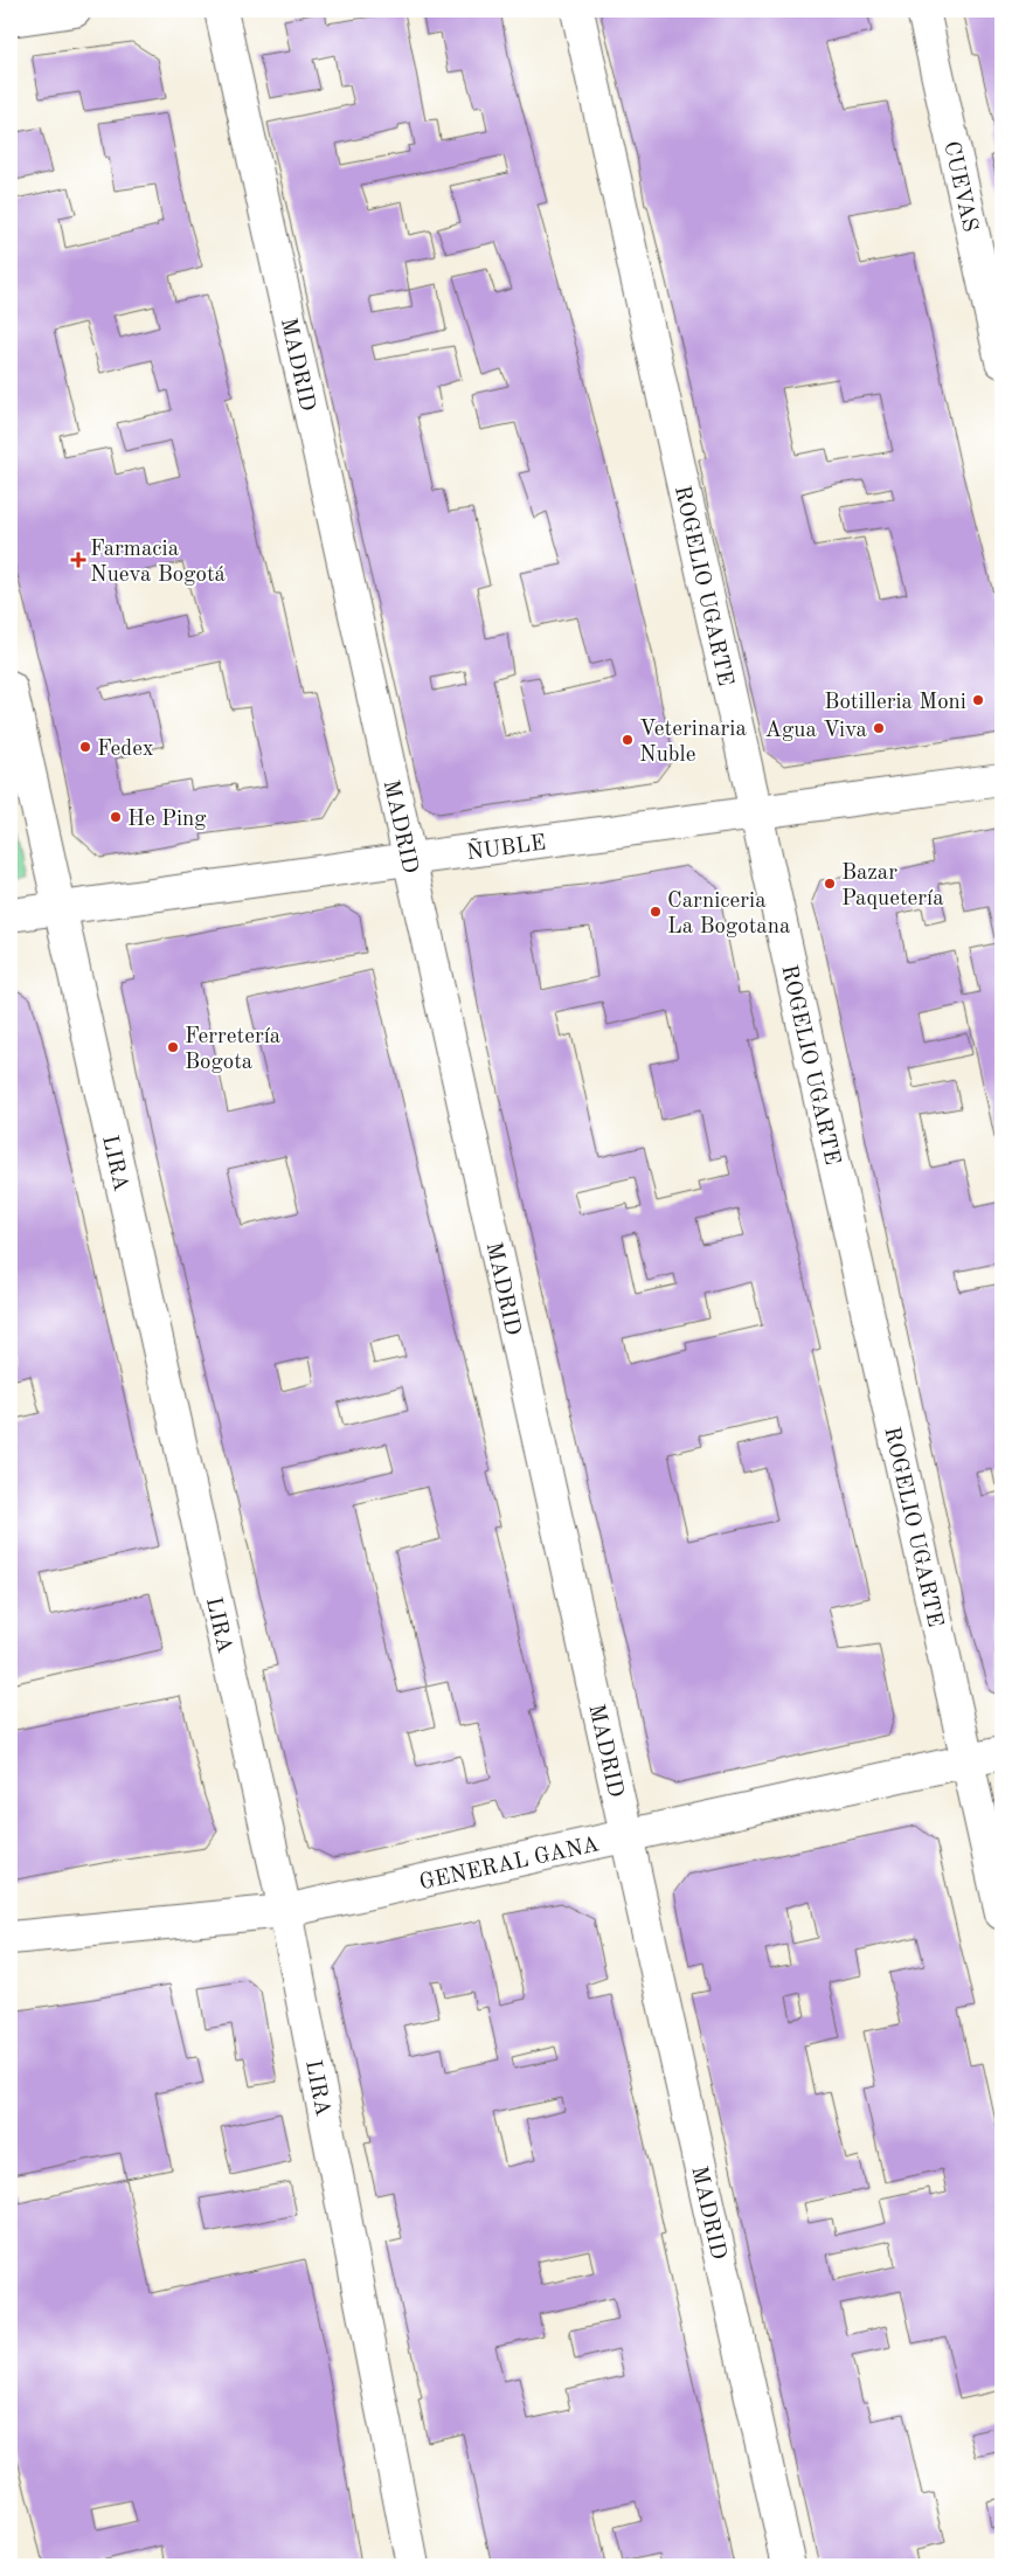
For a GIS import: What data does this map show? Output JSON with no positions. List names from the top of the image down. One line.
{"streets":{"street":["CUEVAS","MADRID","ROGELIO UGARTE","ÑUBLE","LIRA","GENERAL GANA"]},"crossings":[["MADRID","ÑUBLE"],["MADRID","GENERAL GANA"],["ROGELIO UGARTE","ÑUBLE"],["ROGELIO UGARTE","GENERAL GANA"],["ÑUBLE","LIRA"],["LIRA","GENERAL GANA"]],"places":{"health":["Farmacia Nueva Bogotá"],"other":["Botilleria Moni","Agua Viva","Veterinaria Nuble","Fedex","He Ping","Bazar Paquetería","Carniceria La Bogotana","Ferretería Bogota"]}}
